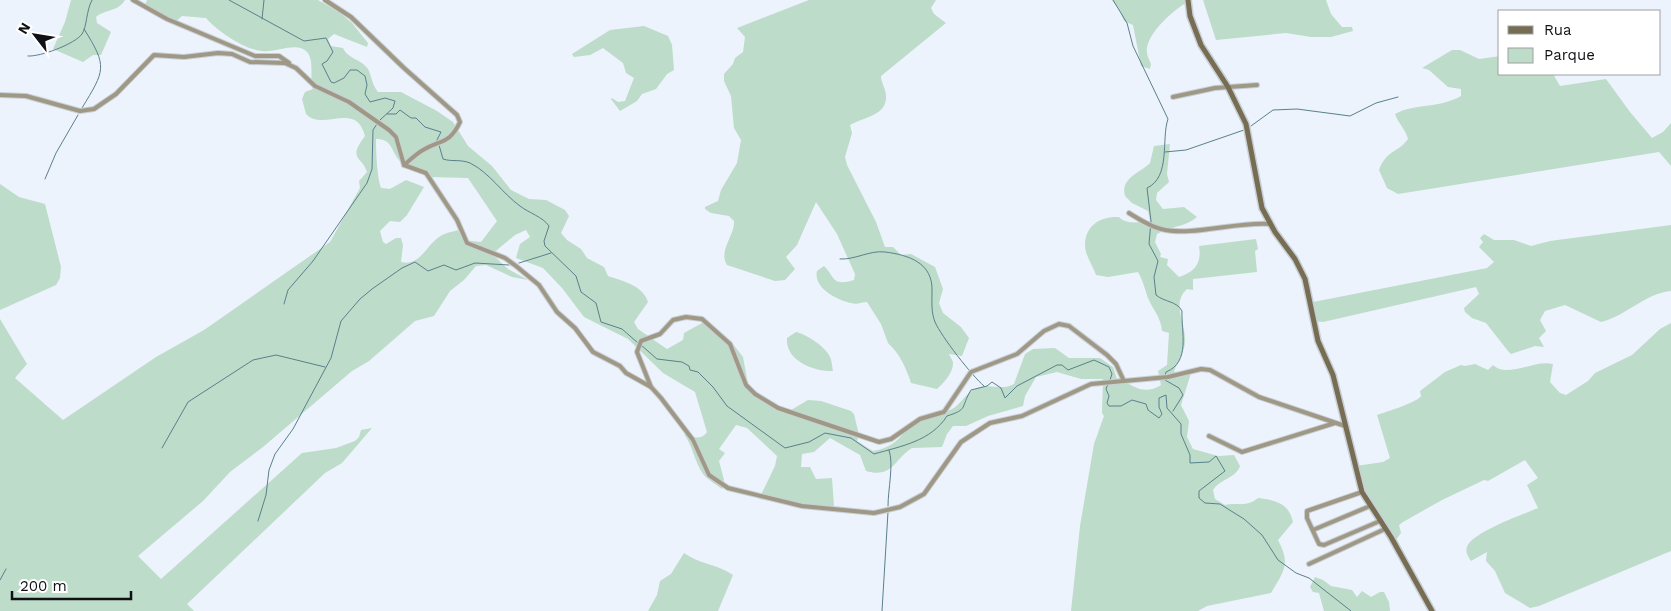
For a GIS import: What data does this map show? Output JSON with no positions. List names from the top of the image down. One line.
{"legend":["Rua","Parque"],"scale_bar":"200 m","north":"top left"}
